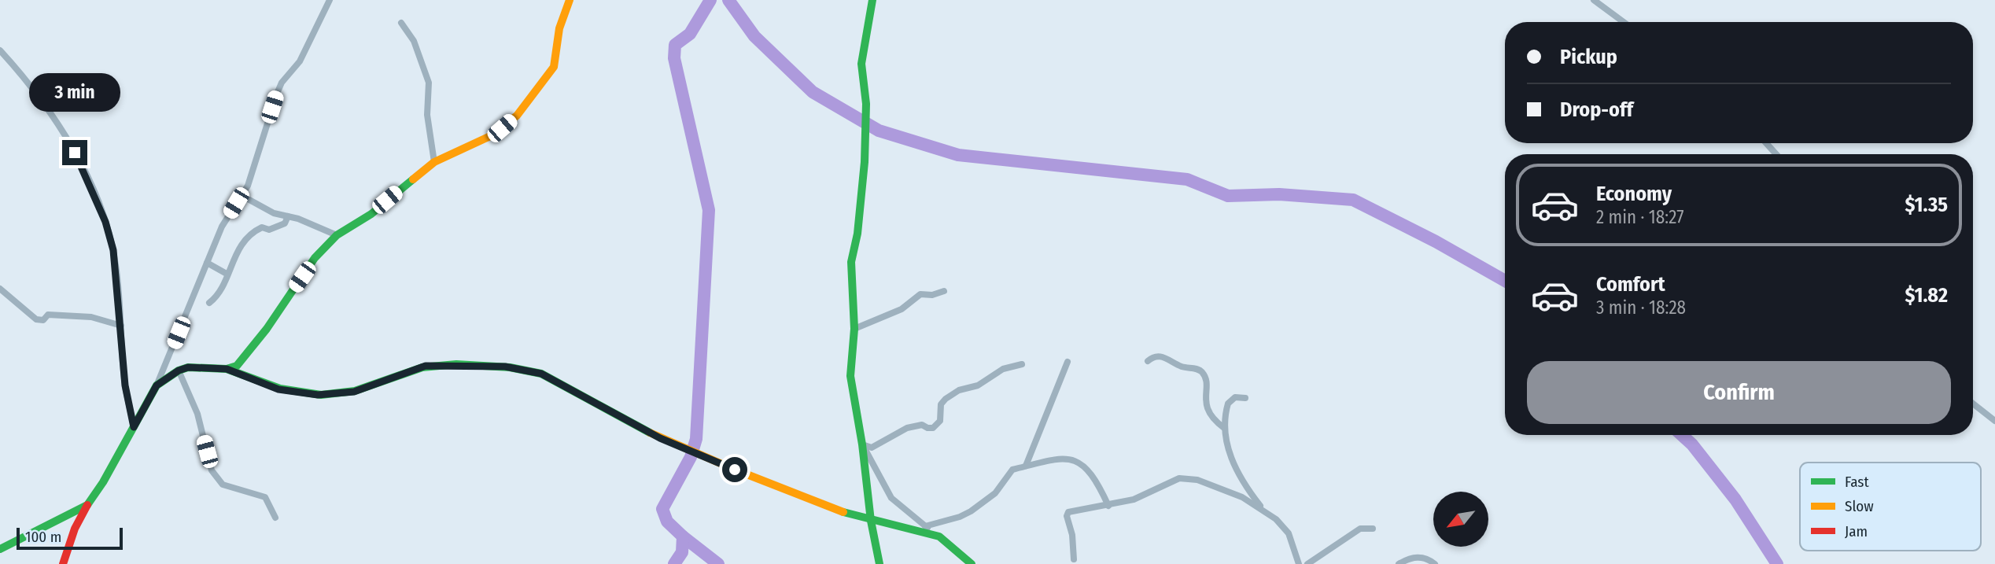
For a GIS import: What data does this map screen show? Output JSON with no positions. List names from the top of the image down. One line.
{"legend":["Fast","Slow","Jam"],"scale_bar":"100 m","north":"bottom left","page":{"banner":["Pickup","Drop-off"],"bubble":"3 min","list":[{"name":"Economy","note":"2 min · 18:27","value":"$1.35"},{"name":"Comfort","note":"3 min · 18:28","value":"$1.82"}],"buttons":"Confirm","scale":"100 m"}}
